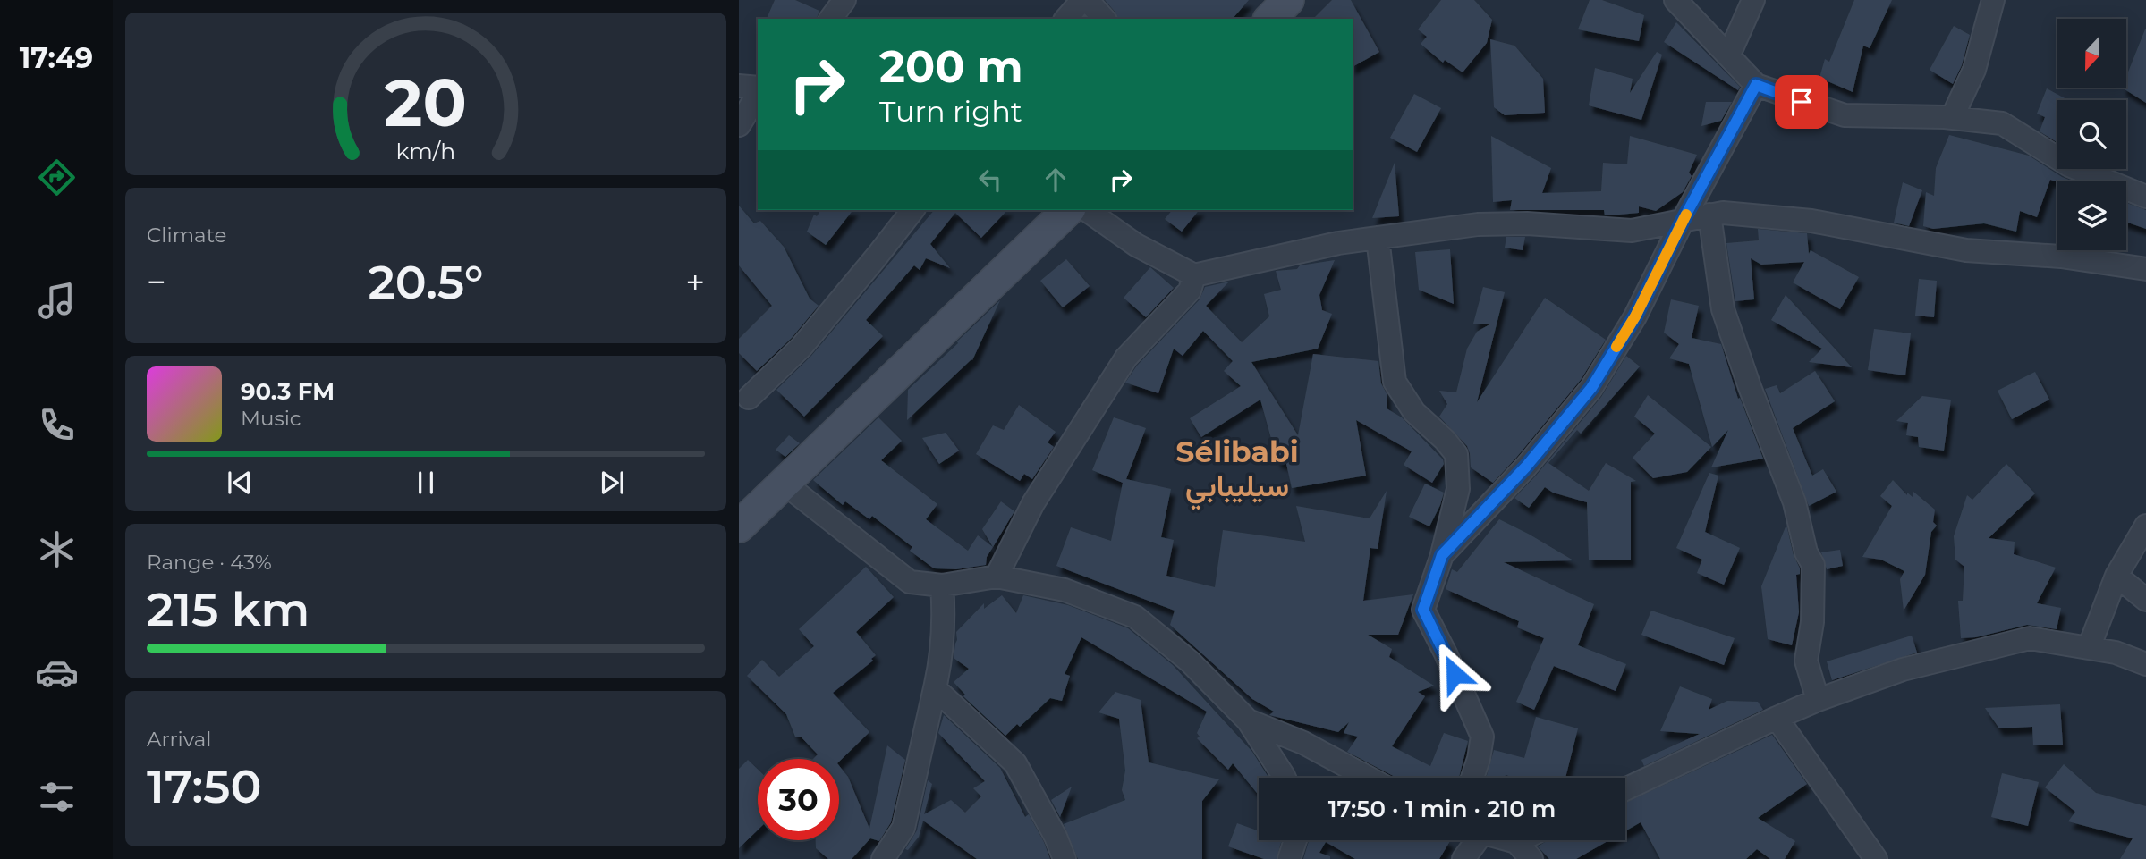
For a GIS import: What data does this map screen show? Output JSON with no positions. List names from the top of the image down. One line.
{"districts":["Sélibabi سيليبابي"],"north":"bottom","page":{"tabs":"17:49","turn":["200 m","Turn right"],"tile":["Climate",["Range · 43%","215 km"],["Arrival","17:50"]],"heat":["−","20.5°","+"],"song":["90.3 FM","Music"],"limit":"30","trip":"17:50 · 1 min · 210 m","gauge":["20","km/h"]}}
